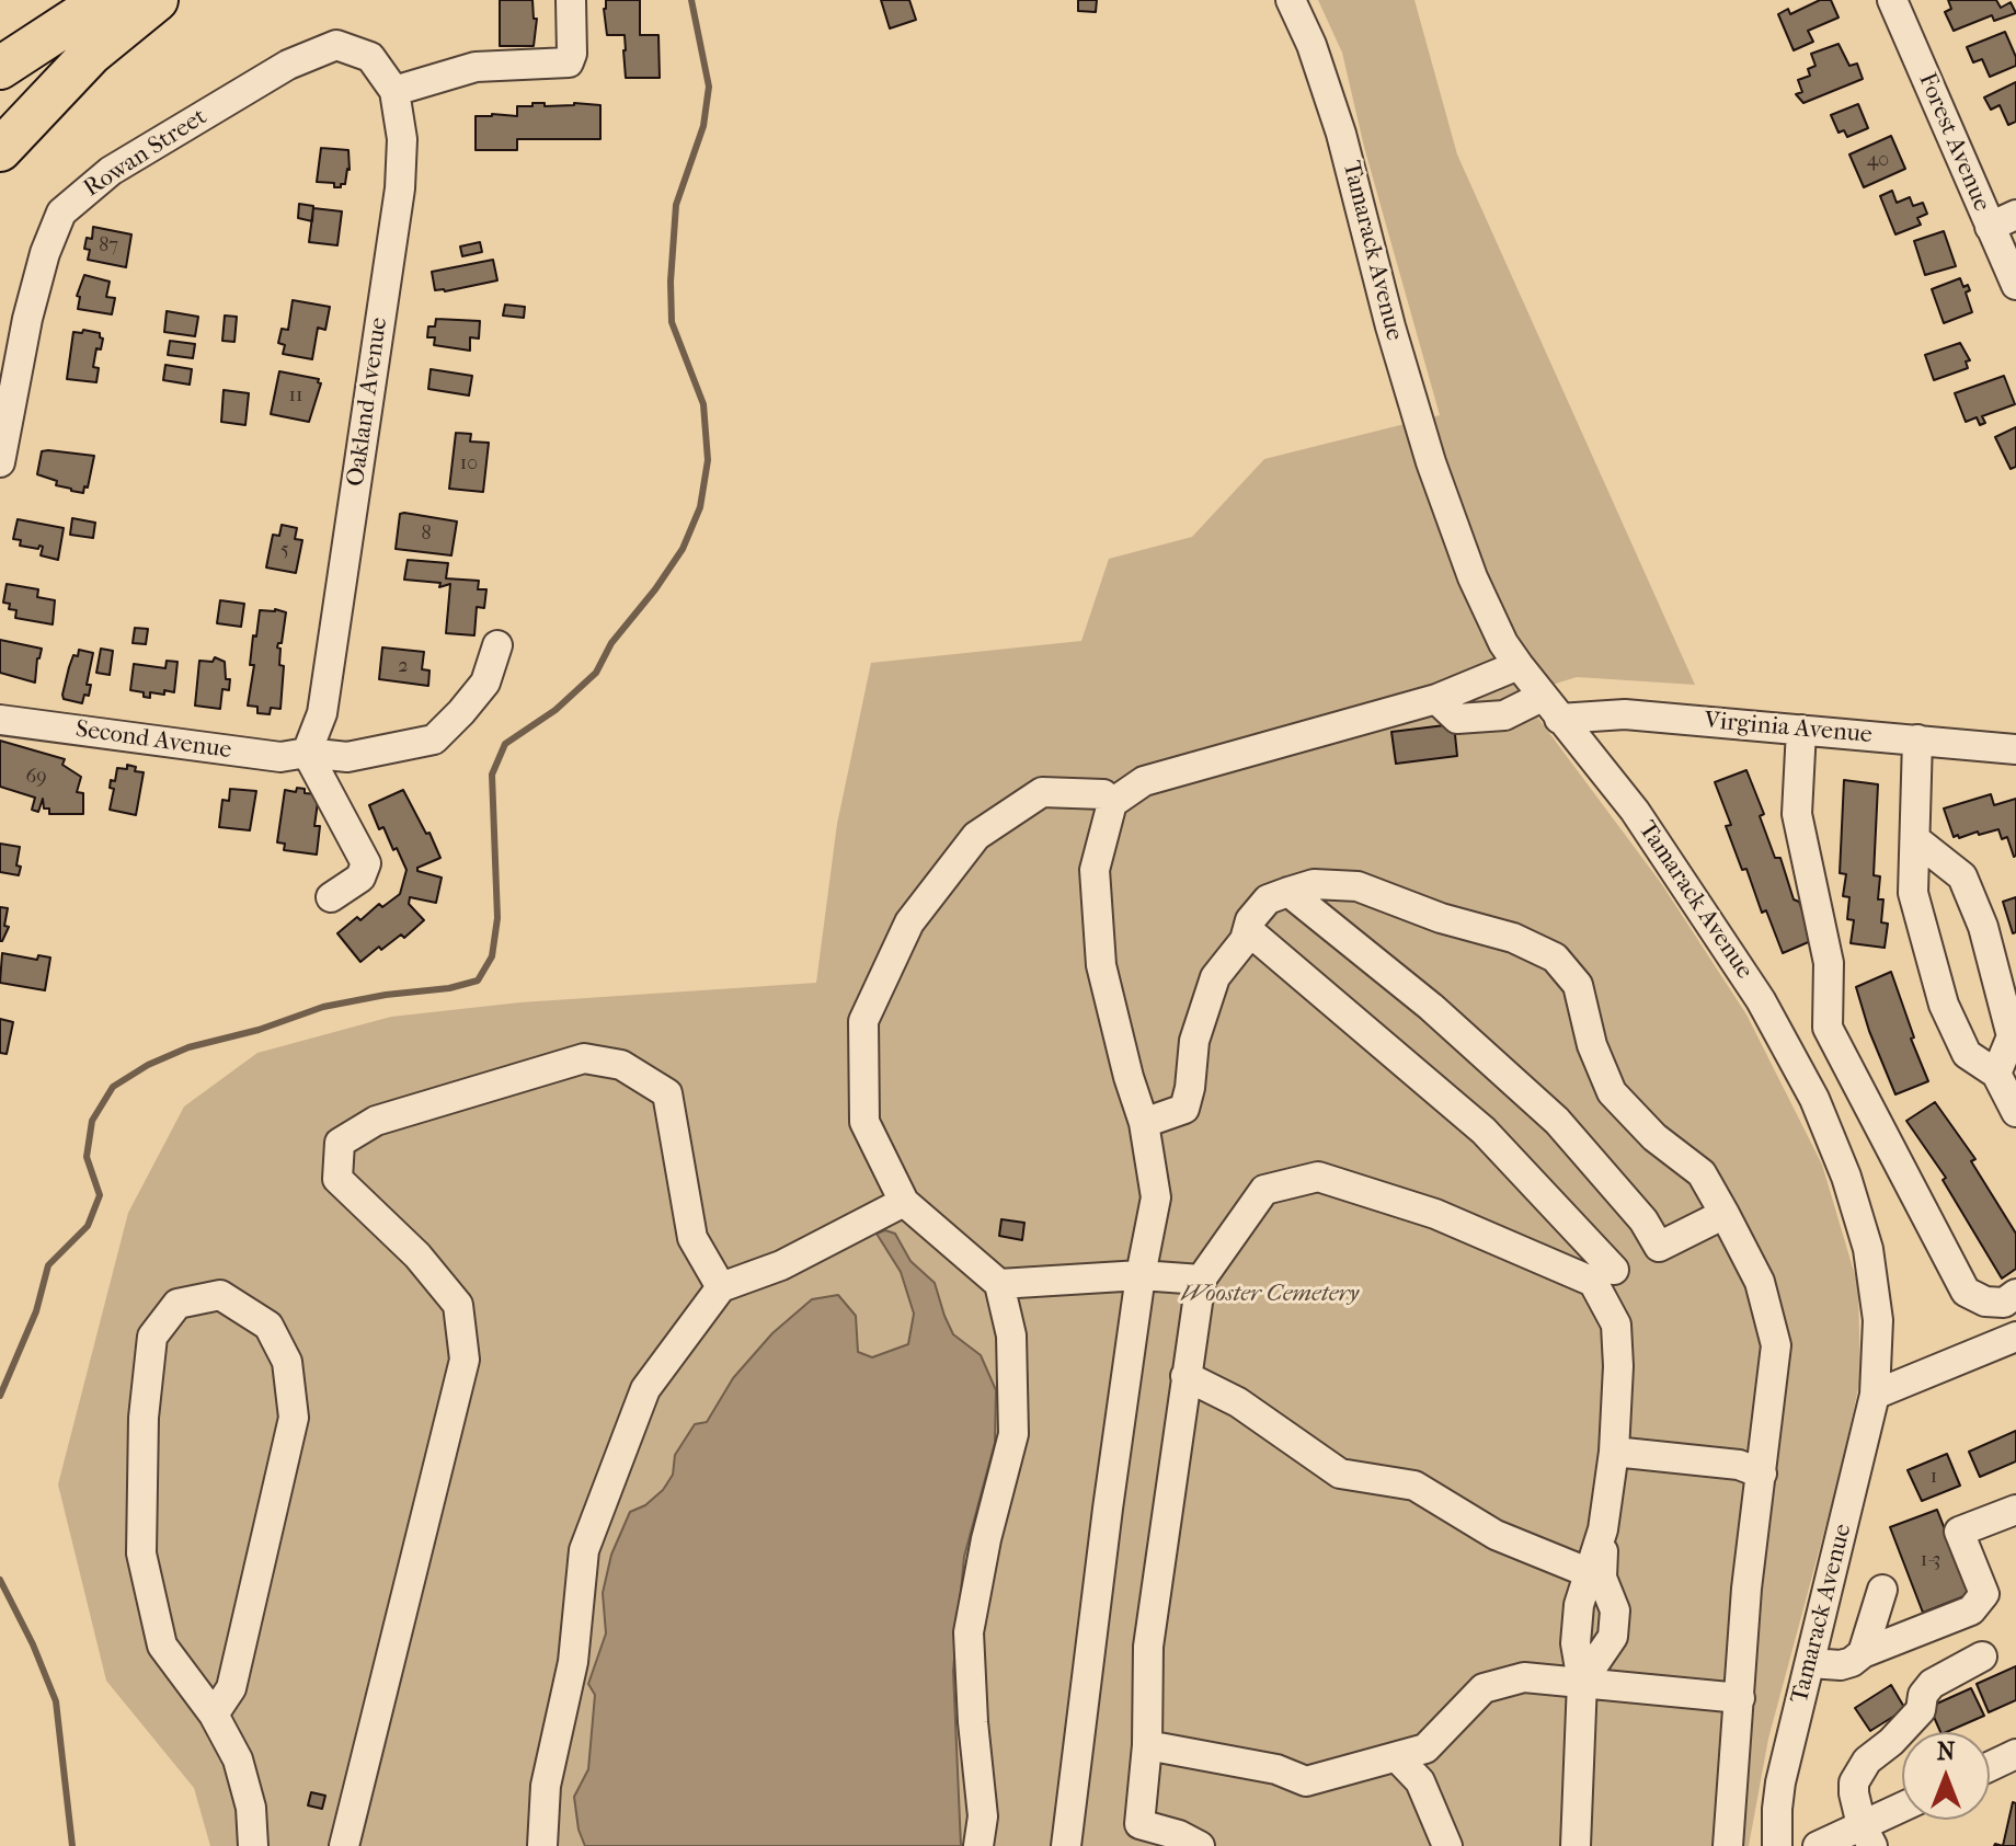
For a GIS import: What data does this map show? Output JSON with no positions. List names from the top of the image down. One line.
{"streets":{"street":["Forest Avenue","Rowan Street","Tamarack Avenue","Oakland Avenue","Virginia Avenue","Second Avenue"]},"crossings":[["Rowan Street","Oakland Avenue"],["Tamarack Avenue","Virginia Avenue"],["Oakland Avenue","Second Avenue"]],"parks":["Wooster Cemetery"],"house_numbers":["40","87","11","10","8","5","2","69","1","1-3"],"north":"top"}
